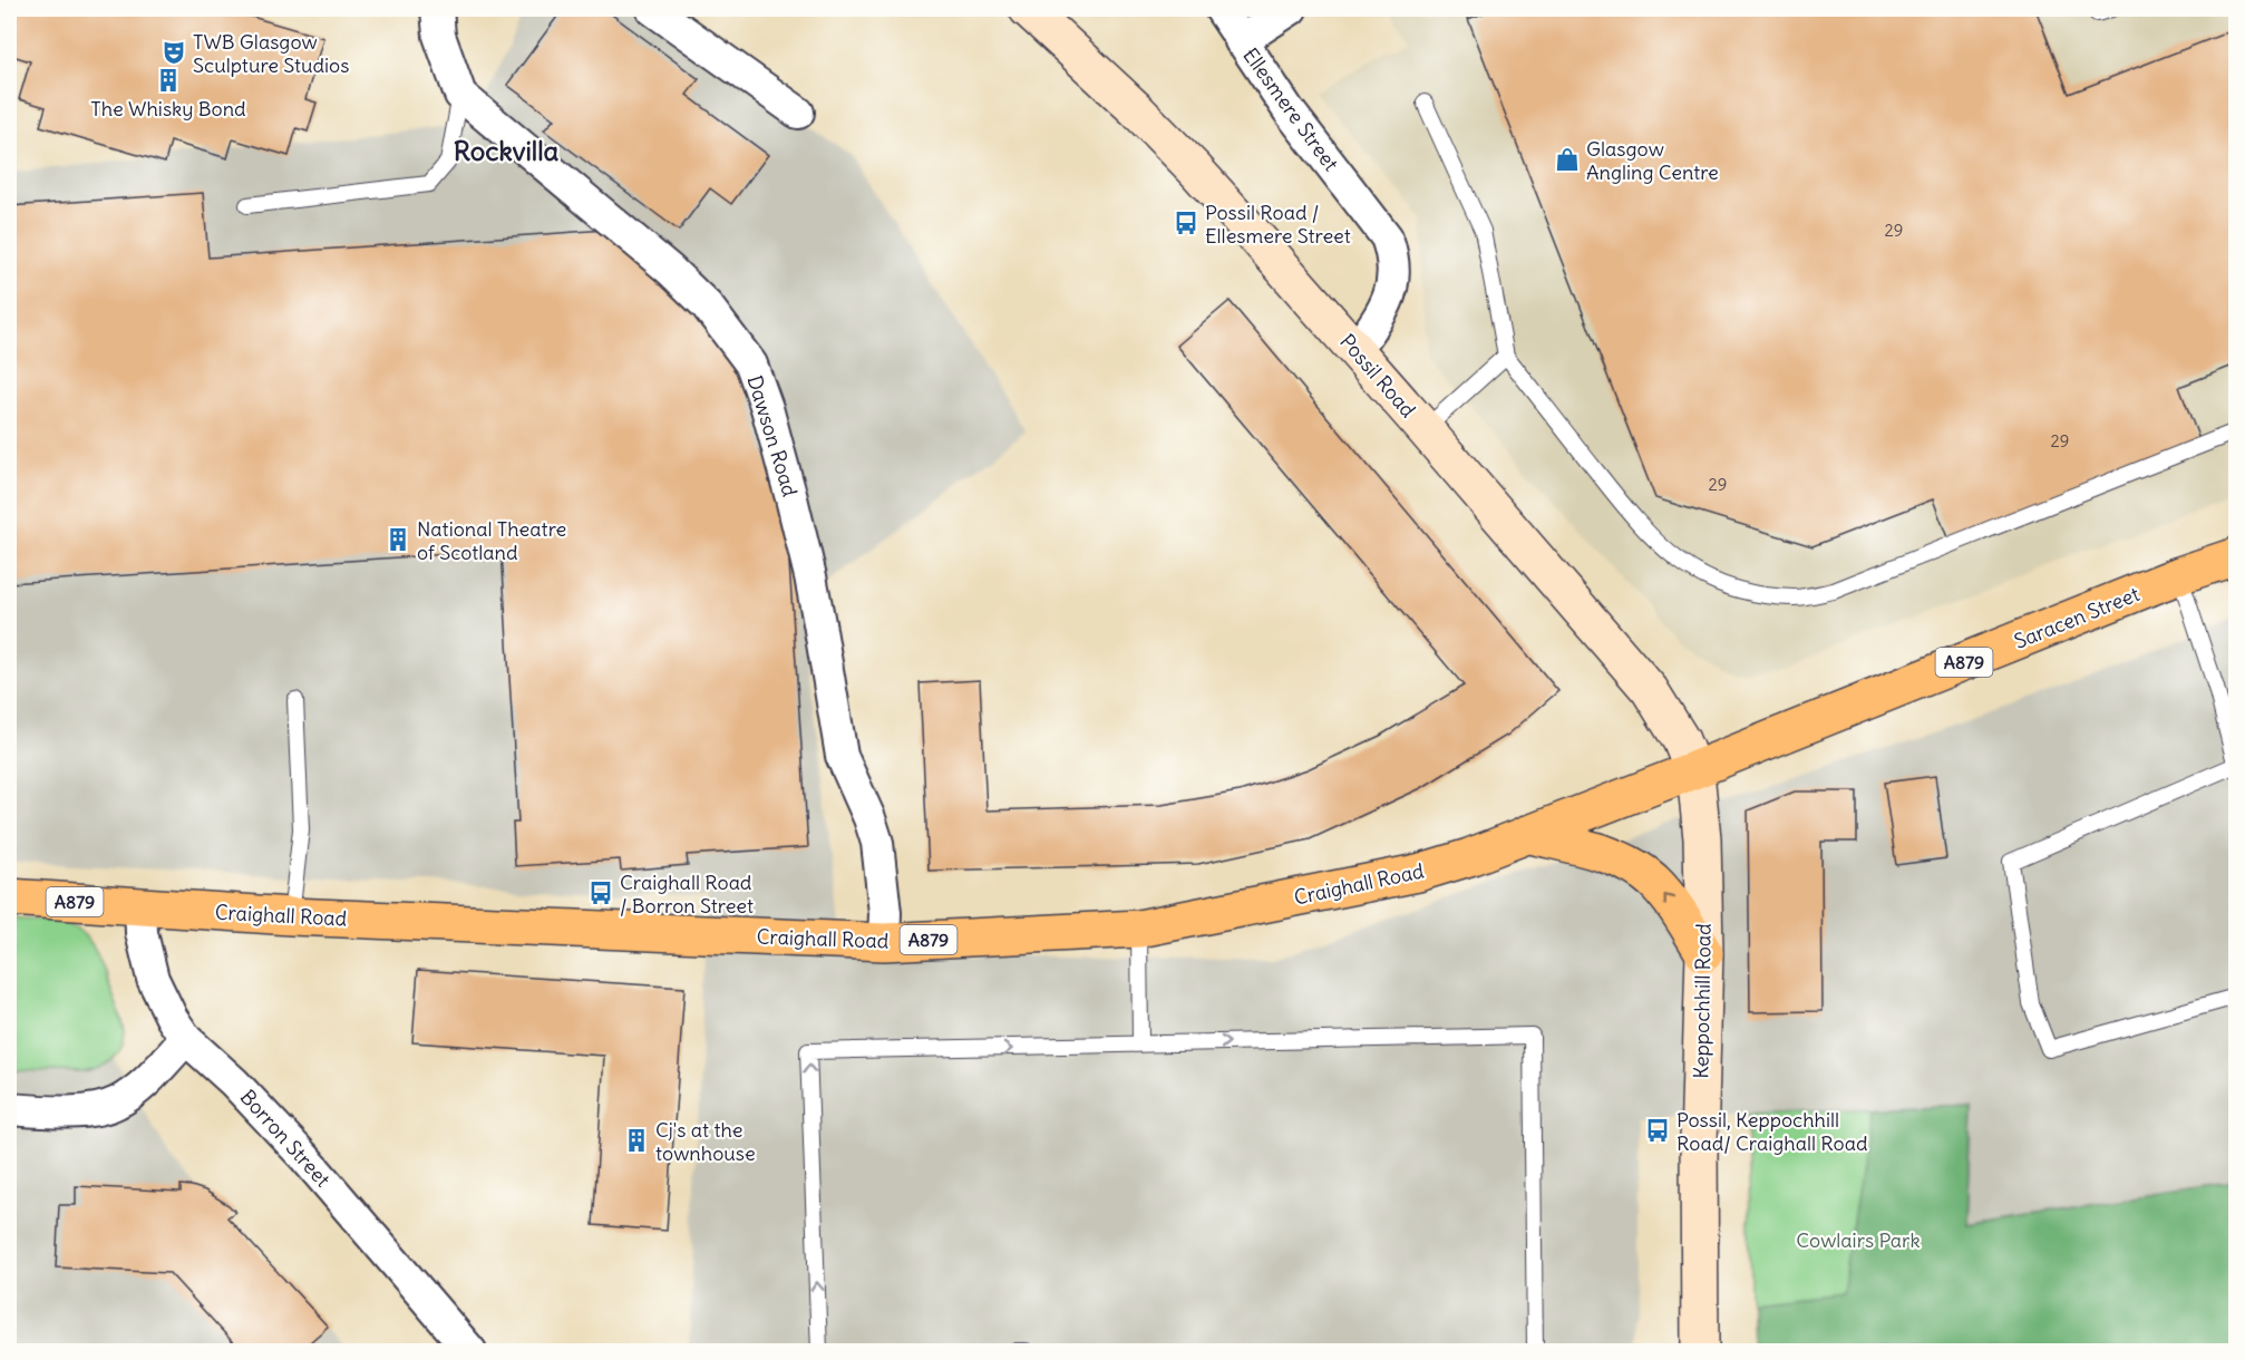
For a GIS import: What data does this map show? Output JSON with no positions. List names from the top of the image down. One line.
{"streets":{"main road":["Saracen Street","A879","Craighall Road"],"street":["Ellesmere Street","Possil Road","Dawson Road","Keppochhill Road","Borron Street"]},"crossings":[["Ellesmere Street","Possil Road"],["Possil Road","Saracen Street"],["Possil Road","Craighall Road"],["Possil Road","Keppochhill Road"],["Dawson Road","Craighall Road"],["Saracen Street","Craighall Road"],["Saracen Street","Keppochhill Road"],["Craighall Road","Keppochhill Road"],["Craighall Road","Borron Street"]],"districts":["Rockvilla"],"parks":["Cowlairs Park"],"places":{"theatre":["TWB Glasgow Sculpture Studios"],"building":["The Whisky Bond","National Theatre of Scotland","Cj's at the townhouse"],"shop":["Glasgow Angling Centre"],"bus stop":["Possil Road / Ellesmere Street","Craighall Road / Borron Street","Possil, Keppochhill Road/ Craighall Road"]},"house_numbers":["29","29","29"]}
